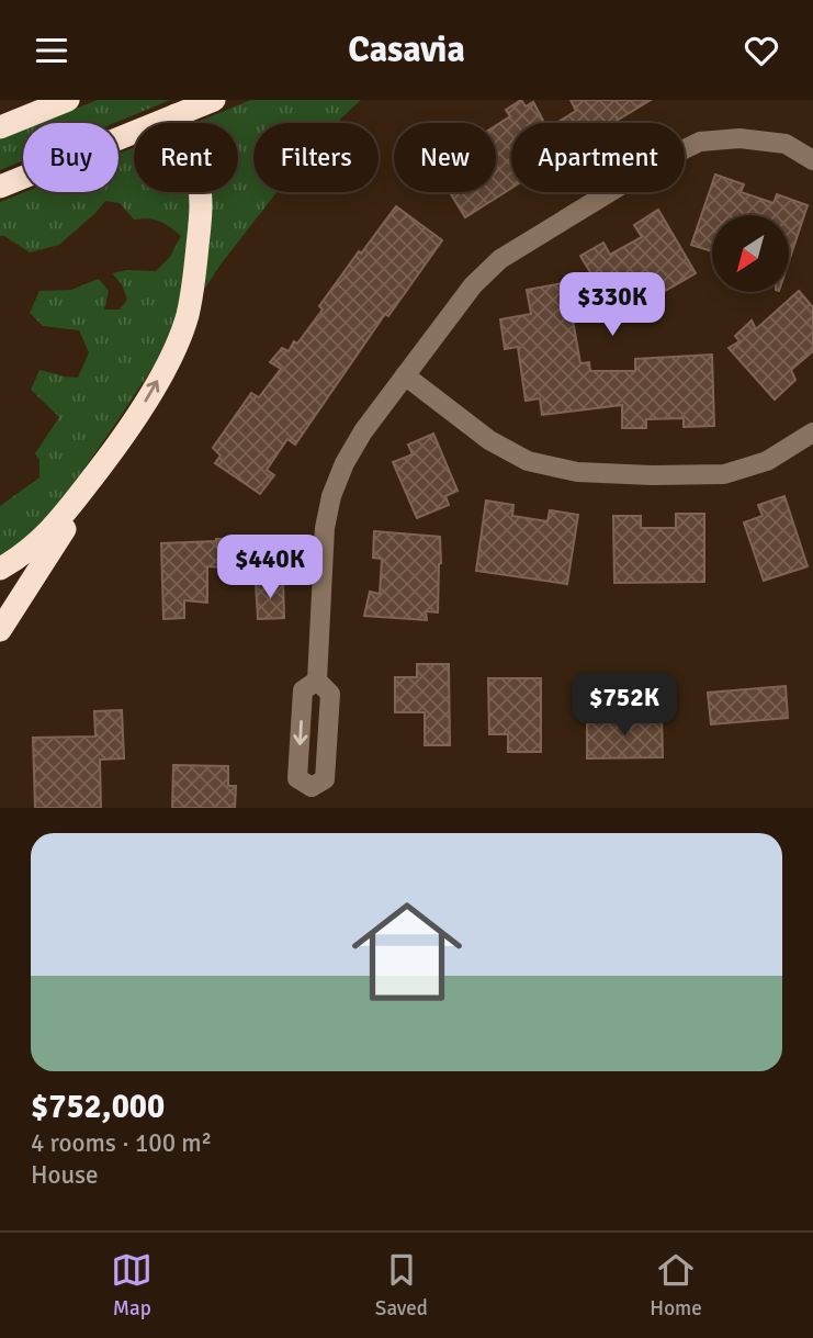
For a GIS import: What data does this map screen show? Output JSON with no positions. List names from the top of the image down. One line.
{"north":"bottom left","page":{"header":"Casavia","chip":["Buy","Rent","Filters","New","Apartment"],"price":["$330K","$440K","$752K"],"list":[{"name":"$752,000","note":"4 rooms · 100 m² · House"}],"tabs":["Map","Saved","Home"]}}
